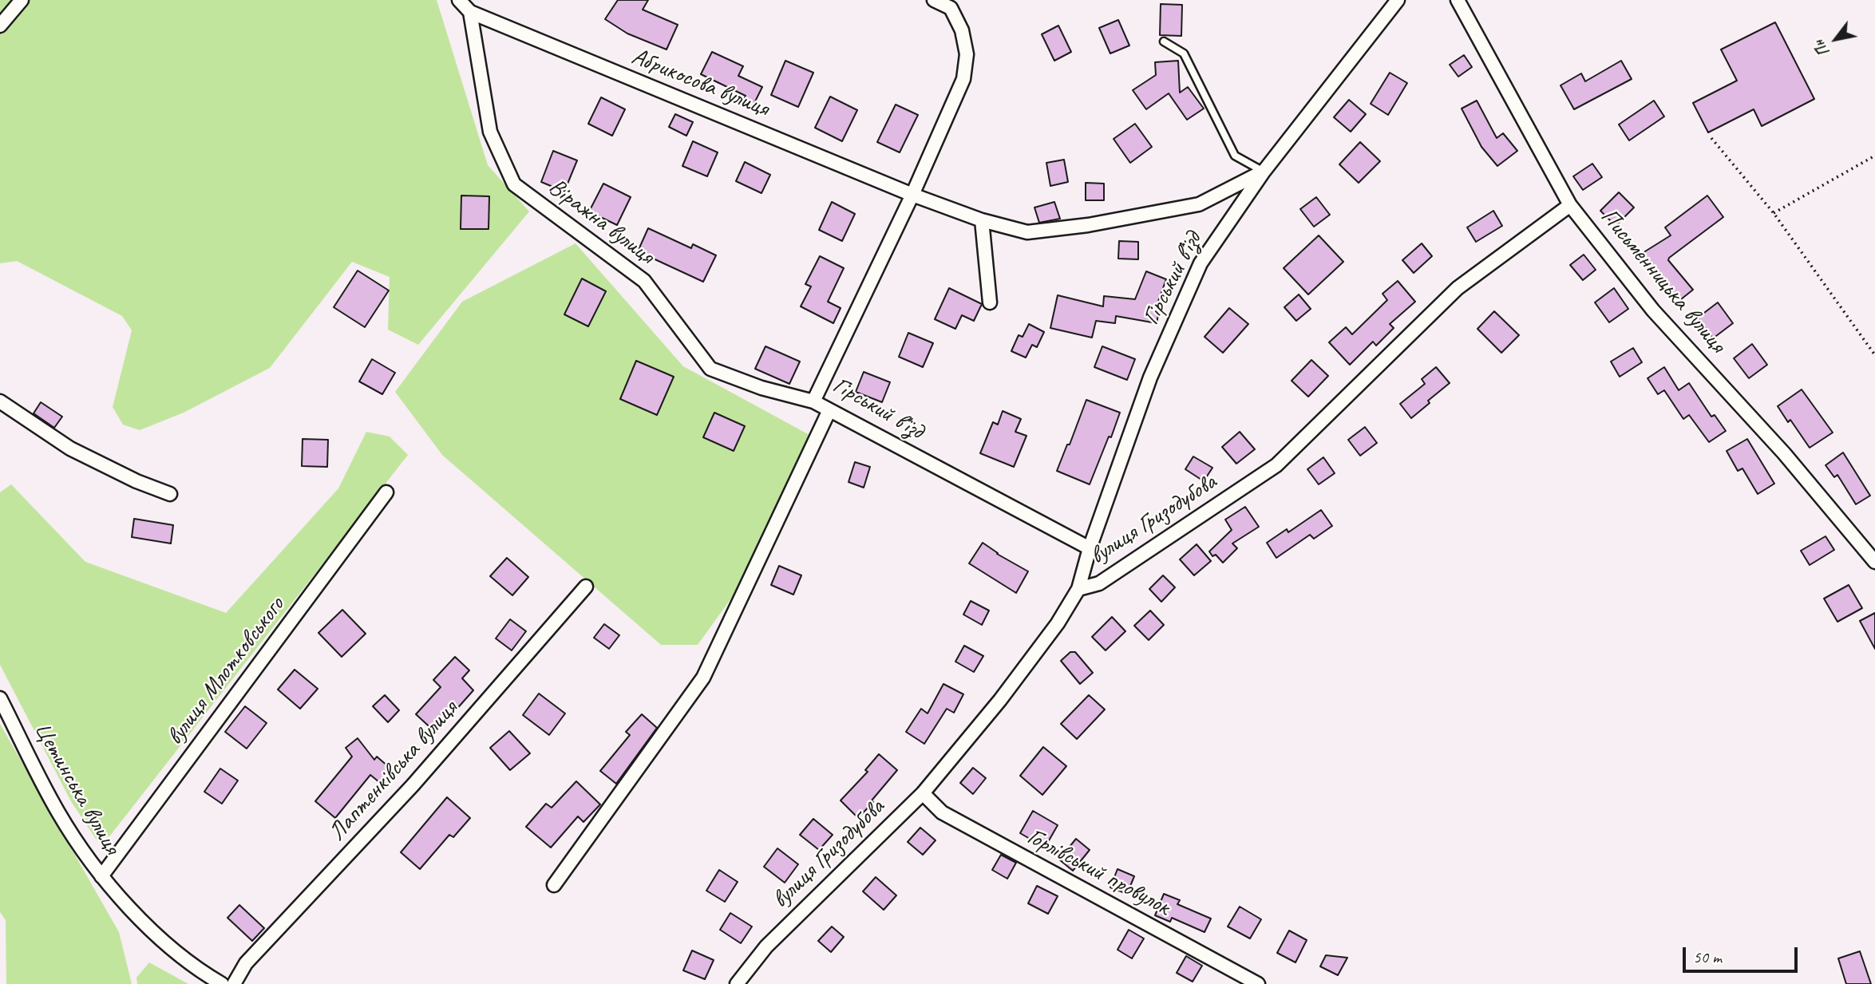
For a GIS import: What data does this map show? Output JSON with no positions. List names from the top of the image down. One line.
{"streets":{"street":["Абрикосова вулиця","Віражна вулиця","Гірський в’їзд","Письменницька вулиця","Гірський в'їзд","вулиця Гризодубова","вулиця Млотковського","Лаптенківська вулиця","Цетинська вулиця","Горлівський провулок"]},"crossings":[["Абрикосова вулиця","Віражна вулиця"],["Абрикосова вулиця","Гірський в'їзд"],["Віражна вулиця","Гірський в'їзд"],["Гірський в’їзд","Гірський в'їзд"],["Гірський в’їзд","вулиця Гризодубова"],["Письменницька вулиця","вулиця Гризодубова"],["вулиця Гризодубова","Горлівський провулок"],["вулиця Млотковського","Цетинська вулиця"]],"scale_bar":"50 m","north":"bottom left"}
